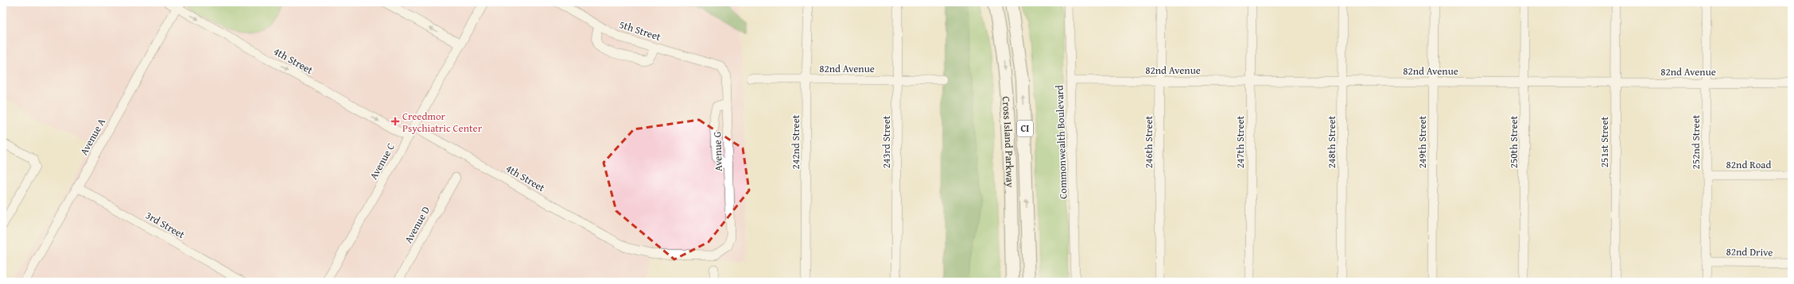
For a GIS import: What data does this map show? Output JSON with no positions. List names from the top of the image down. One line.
{"streets":{"highway":["CI","Cross Island Parkway"],"street":["5th Street","4th Street","82nd Avenue","Avenue A","242nd Street","243rd Street","Commonwealth Boulevard","246th Street","247th Street","248th Street","249th Street","250th Street","251st Street","252nd Street","Avenue G","Avenue C","82nd Road","3rd Street","Avenue D","82nd Drive"]},"crossings":[["5th Street","Avenue G"],["4th Street","Avenue A"],["4th Street","Avenue G"],["4th Street","Avenue C"],["82nd Avenue","242nd Street"],["82nd Avenue","243rd Street"],["82nd Avenue","Commonwealth Boulevard"],["82nd Avenue","246th Street"],["82nd Avenue","247th Street"],["82nd Avenue","248th Street"],["82nd Avenue","249th Street"],["82nd Avenue","250th Street"],["82nd Avenue","251st Street"],["82nd Avenue","252nd Street"],["Avenue A","3rd Street"],["252nd Street","82nd Road"],["252nd Street","82nd Drive"]],"one_way":["4th Street"],"places":{"health":["Creedmor Psychiatric Center"]}}
